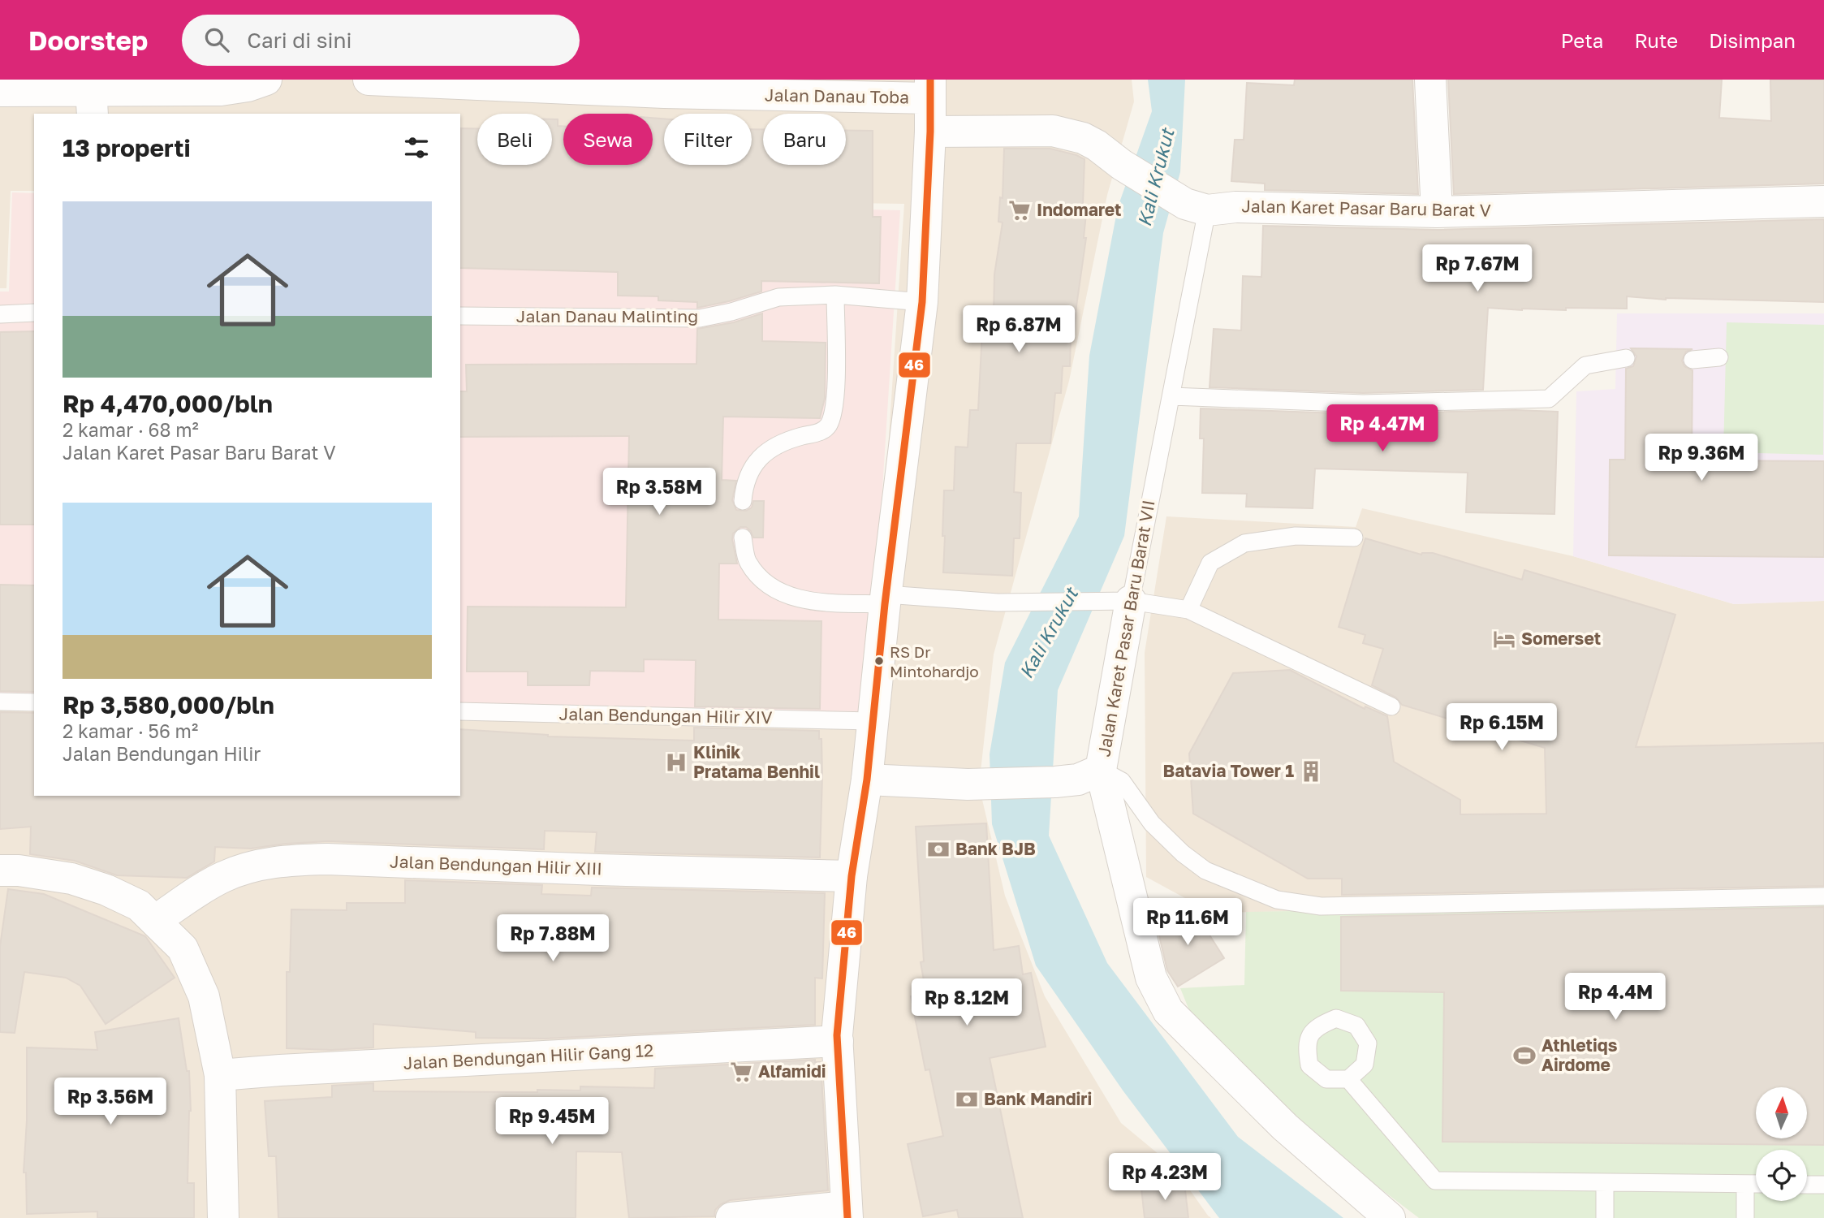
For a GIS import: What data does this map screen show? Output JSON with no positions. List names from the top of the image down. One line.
{"streets":{"street":["Jalan Danau Toba","Jalan Karet Pasar Baru Barat V","Jalan Karet Pasar Baru Barat VII","Jalan Bendungan Hilir XIII","Jalan Bendungan Hilir Gang 12"],"lane":["Jalan Danau Malinting","Jalan Bendungan Hilir XIV"]},"crossings":[["Jalan Karet Pasar Baru Barat V","Jalan Karet Pasar Baru Barat VII"]],"water":["Kali Krukut"],"places":{"supermarket":["Indomaret","Alfamidi"],"hotel":["Somerset"],"other":["RS Dr Mintohardjo"],"hospital":["Klinik Pratama Benhil"],"building":["Batavia Tower 1"],"bank":["Bank BJB","Bank Mandiri"],"sports":["Athletiqs Airdome"]},"lines":["transit line 46"],"north":"top","page":{"header":"Doorstep","search":"Cari di sini","nav":["Peta","Rute","Disimpan"],"chip":["Beli","Sewa","Filter","Baru"],"heading":"13 properti","list":[{"name":"Rp 4,470,000/bln","note":"2 kamar · 68 m² · Jalan Karet Pasar Baru Barat V"},{"name":"Rp 3,580,000/bln","note":"2 kamar · 56 m² · Jalan Bendungan Hilir"}],"price":["Rp 7.67M","Rp 6.87M","Rp 4.47M","Rp 9.36M","Rp 3.58M","Rp 6.15M","Rp 11.6M","Rp 7.88M","Rp 4.4M","Rp 8.12M","Rp 3.56M","Rp 9.45M","Rp 4.23M"]}}
